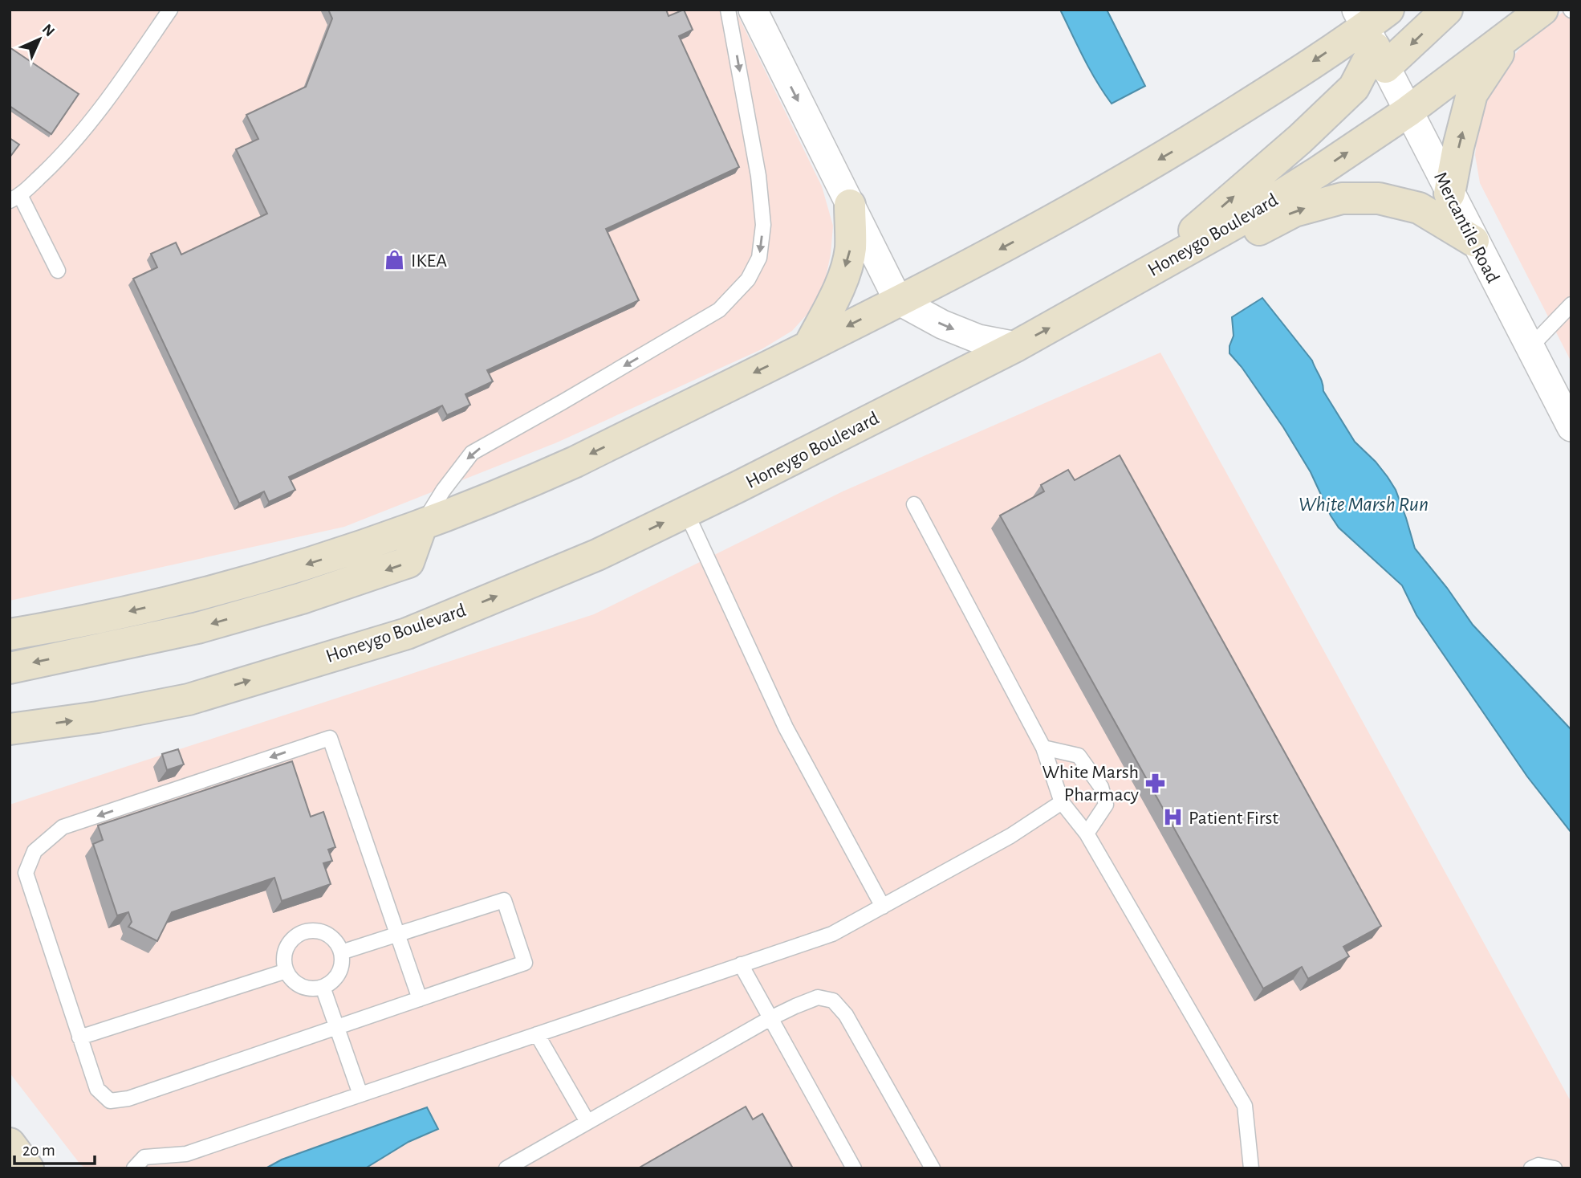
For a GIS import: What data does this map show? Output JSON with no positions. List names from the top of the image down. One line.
{"streets":{"main road":["Honeygo Boulevard"],"street":["Mercantile Road"]},"crossings":[["Mercantile Road","Honeygo Boulevard"]],"water":["White Marsh Run"],"places":{"shop":["IKEA"],"pharmacy":["White Marsh Pharmacy"],"hospital":["Patient First"]},"scale_bar":"20 m","north":"top right"}
